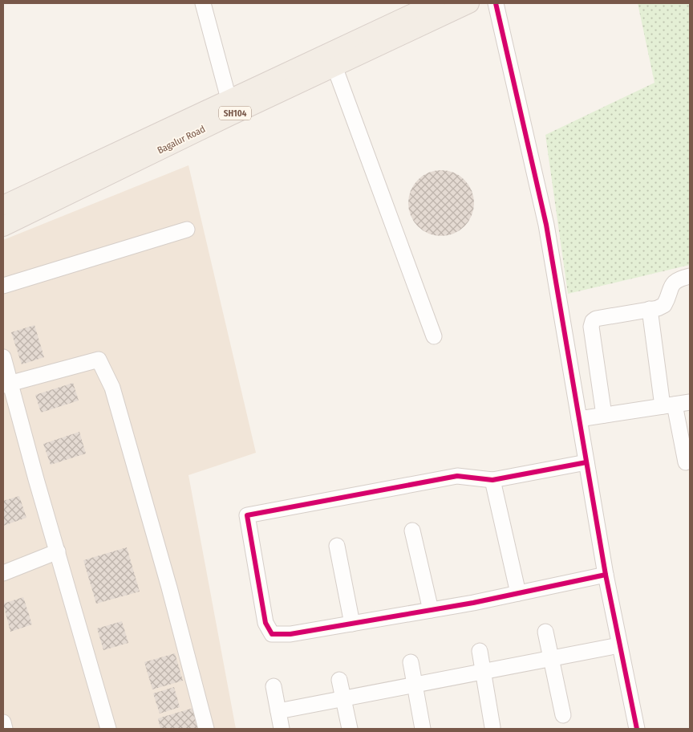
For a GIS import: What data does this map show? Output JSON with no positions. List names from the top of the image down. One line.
{"streets":{"main road":["SH104","Bagalur Road"]}}
